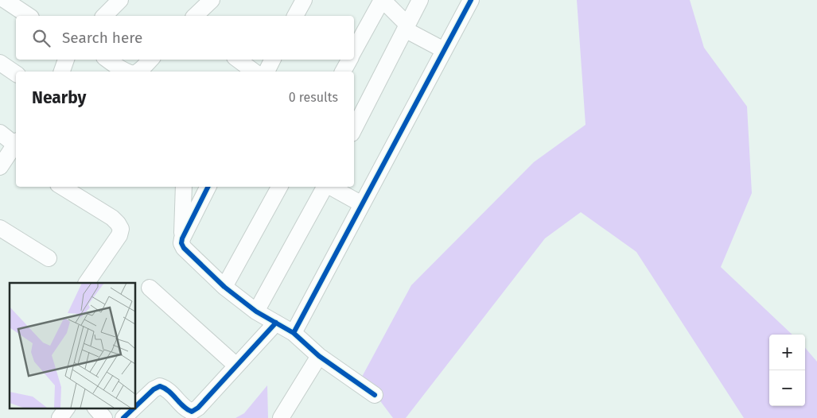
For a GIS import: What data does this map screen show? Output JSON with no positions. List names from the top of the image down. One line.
{"page":{"search":"Search here","heading":["Nearby","0 results"],"map_buttons":["+","−"]}}
